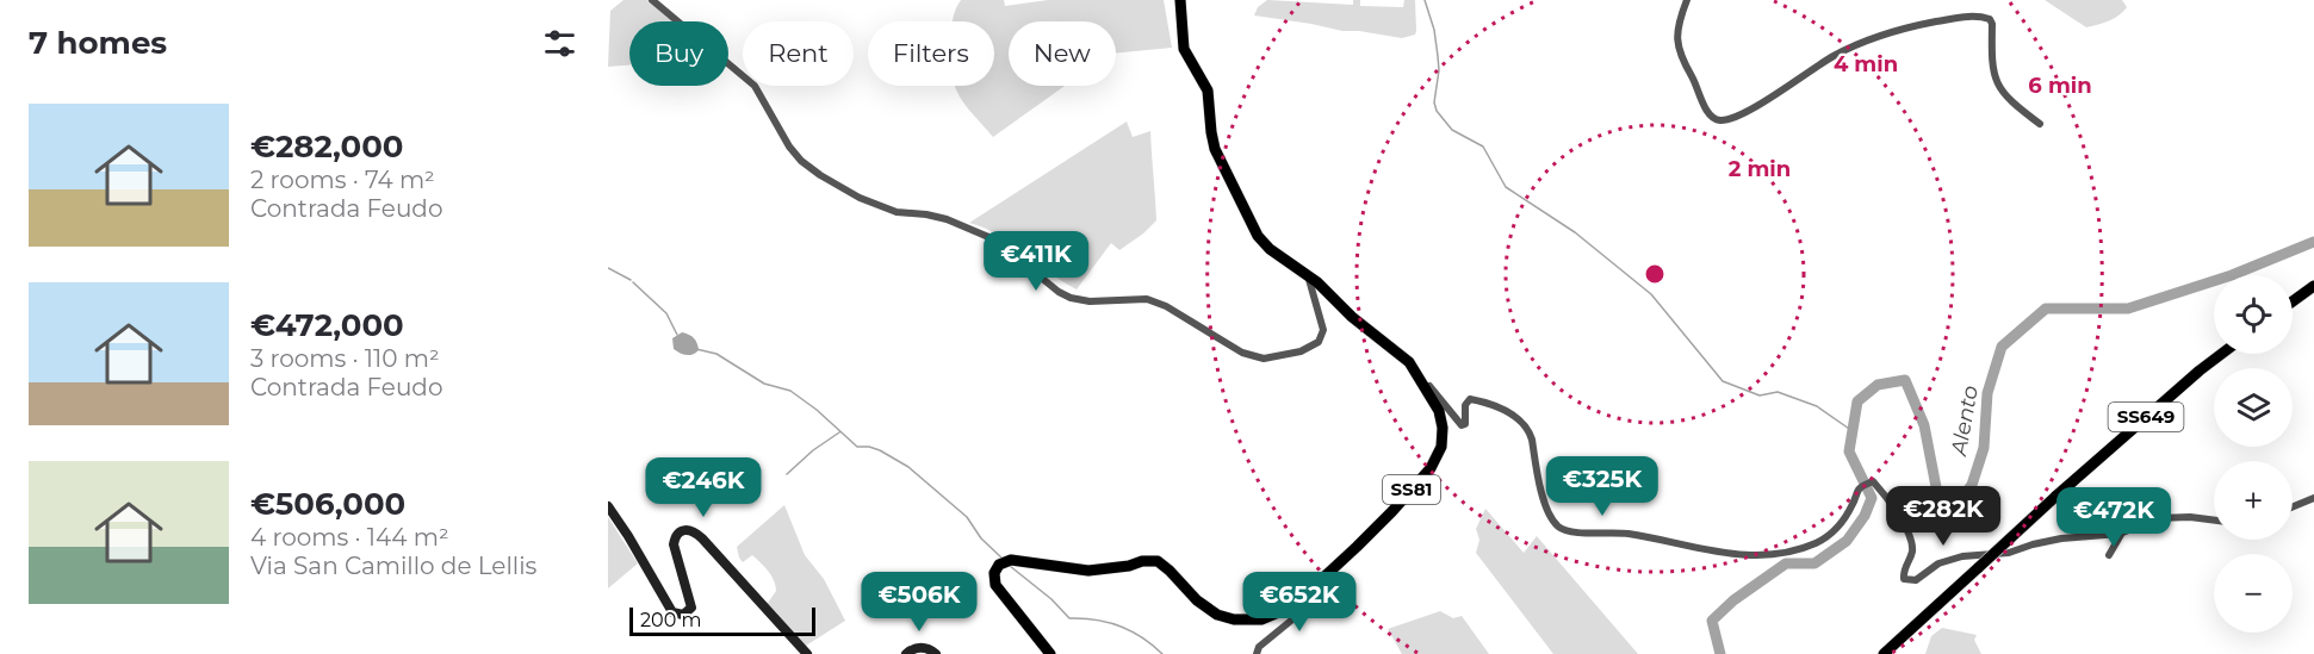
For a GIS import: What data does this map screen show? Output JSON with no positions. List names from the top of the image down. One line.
{"streets":{"main road":["SS649","SS81"]},"water":["Alento"],"scale_bar":"200 m","page":{"heading":"7 homes","chip":["Buy","Rent","Filters","New"],"list":[{"name":"€282,000","note":"2 rooms · 74 m² · Contrada Feudo"},{"name":"€472,000","note":"3 rooms · 110 m² · Contrada Feudo"},{"name":"€506,000","note":"4 rooms · 144 m² · Via San Camillo de Lellis"}],"price":["€411K","€325K","€246K","€282K","€472K","€506K","€652K"],"map_buttons":["+","−"],"scale":"200 m"},"rings":["4 min","6 min","2 min"]}
